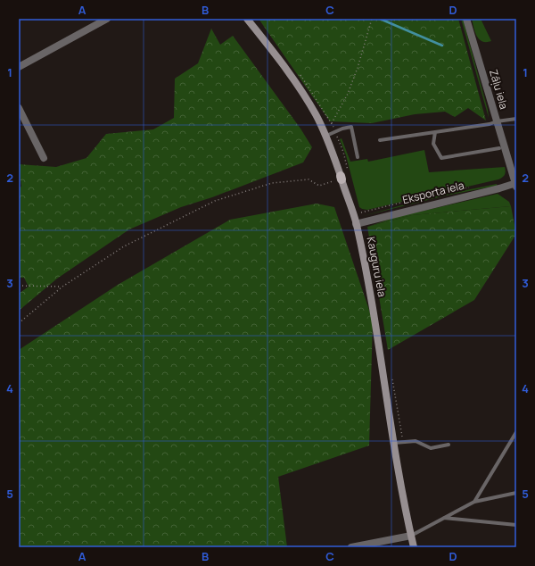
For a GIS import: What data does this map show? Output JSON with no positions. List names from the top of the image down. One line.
{"streets":{"main road":["Kauguru iela"],"street":["Zāļu iela","Eksporta iela"]},"crossings":[["Zāļu iela","Eksporta iela"],["Eksporta iela","Kauguru iela"]],"grid":{"columns":["A","B","C","D"],"rows":["1","2","3","4","5"]}}
